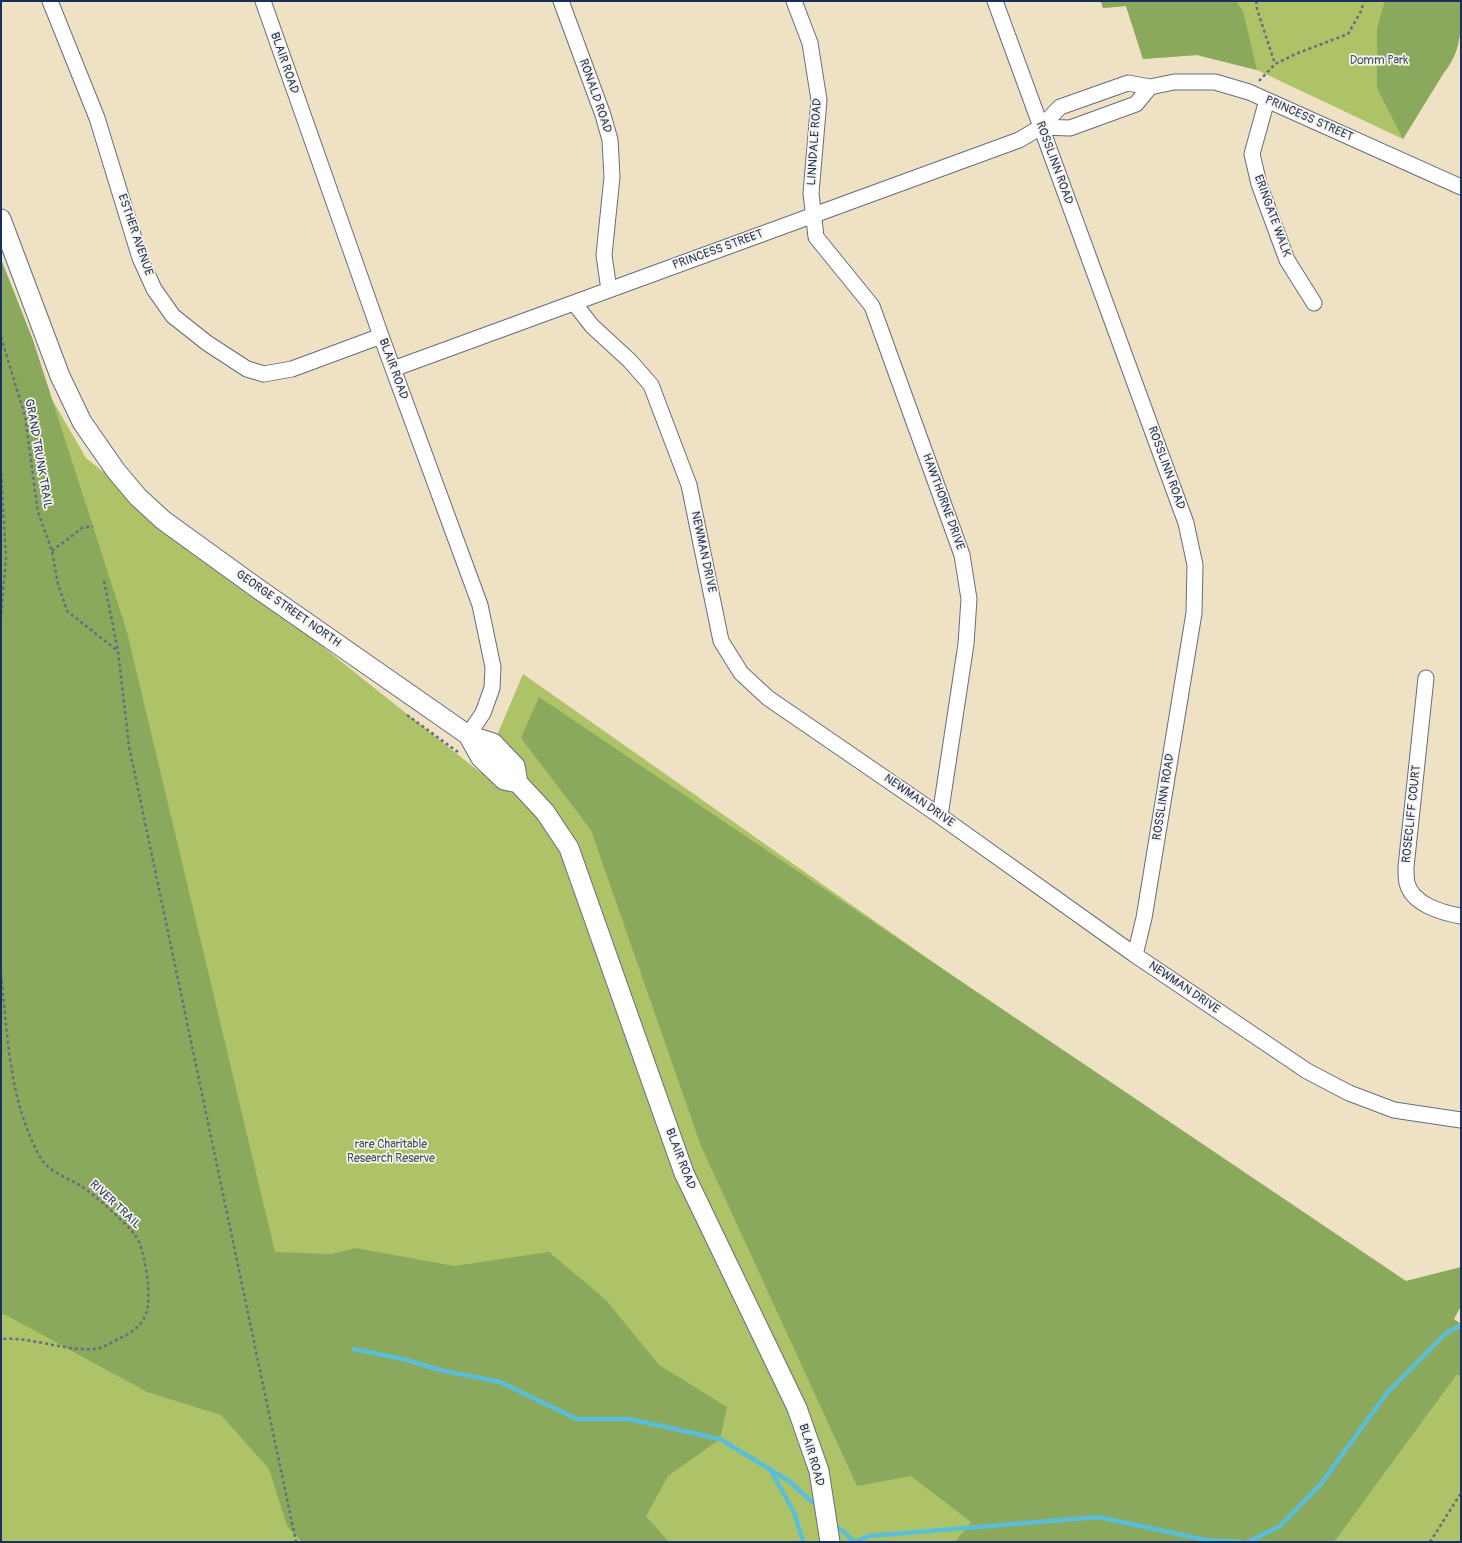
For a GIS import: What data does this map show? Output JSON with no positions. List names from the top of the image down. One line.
{"streets":{"main road":["BLAIR ROAD","GEORGE STREET NORTH"],"street":["RONALD ROAD","PRINCESS STREET","LINNDALE ROAD","ROSSLINN ROAD","ERINGATE WALK","ESTHER AVENUE","HAWTHORNE DRIVE","NEWMAN DRIVE","ROSECLIFF COURT"],"path":["GRAND TRUNK TRAIL","RIVER TRAIL"]},"crossings":[["BLAIR ROAD","PRINCESS STREET"],["BLAIR ROAD","ESTHER AVENUE"],["BLAIR ROAD","GEORGE STREET NORTH"],["RONALD ROAD","PRINCESS STREET"],["PRINCESS STREET","LINNDALE ROAD"],["PRINCESS STREET","ROSSLINN ROAD"],["PRINCESS STREET","ERINGATE WALK"],["PRINCESS STREET","HAWTHORNE DRIVE"],["PRINCESS STREET","NEWMAN DRIVE"],["LINNDALE ROAD","HAWTHORNE DRIVE"],["ROSSLINN ROAD","NEWMAN DRIVE"],["HAWTHORNE DRIVE","NEWMAN DRIVE"]],"parks":["Domm Park","rare Charitable Research Reserve"]}
